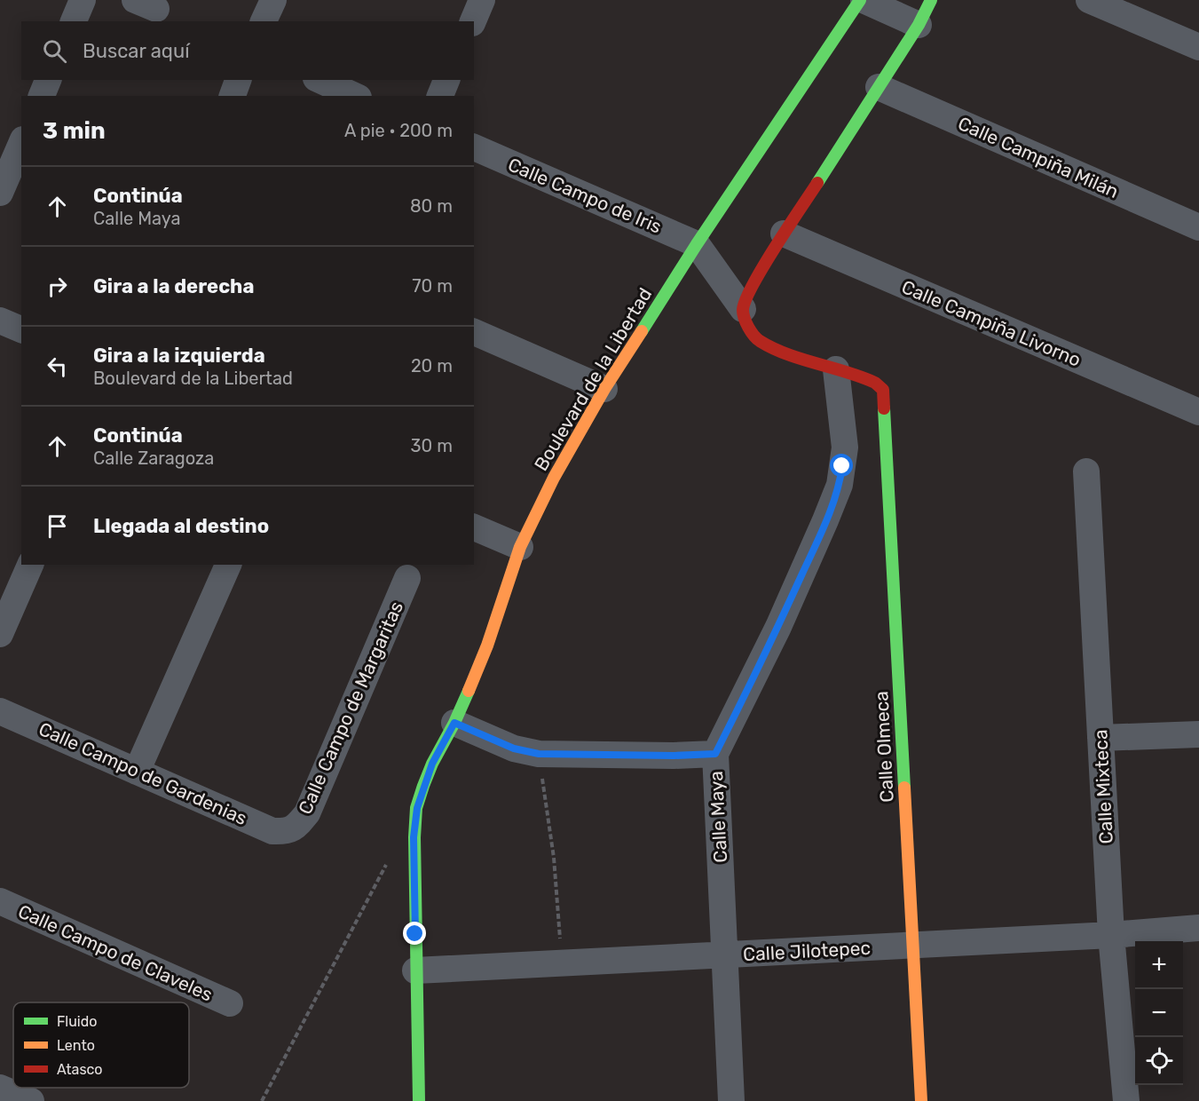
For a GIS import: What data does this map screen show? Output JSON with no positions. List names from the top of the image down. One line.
{"streets":{"street":["Calle Campiña Milán","Calle Campo de Iris","Calle Campiña Livorno","Boulevard de la Libertad","Calle Campo de Margaritas","Calle Olmeca","Calle Campo de Gardenias","Calle Mixteca","Calle Maya","Calle Jilotepec","Calle Campo de Claveles"]},"crossings":[["Calle Campo de Iris","Boulevard de la Libertad"],["Boulevard de la Libertad","Calle Jilotepec"],["Calle Campo de Margaritas","Calle Campo de Gardenias"],["Calle Olmeca","Calle Maya"],["Calle Olmeca","Calle Jilotepec"],["Calle Mixteca","Calle Jilotepec"],["Calle Maya","Calle Jilotepec"]],"legend":["Fluido","Lento","Atasco"],"page":{"search":"Buscar aquí","heading":["3 min","A pie · 200 m"],"list":[["Continúa","Calle Maya","80 m"],["Gira a la derecha","70 m"],["Gira a la izquierda","Boulevard de la Libertad","20 m"],["Continúa","Calle Zaragoza","30 m"],"Llegada al destino"],"map_buttons":["+","−"]}}
